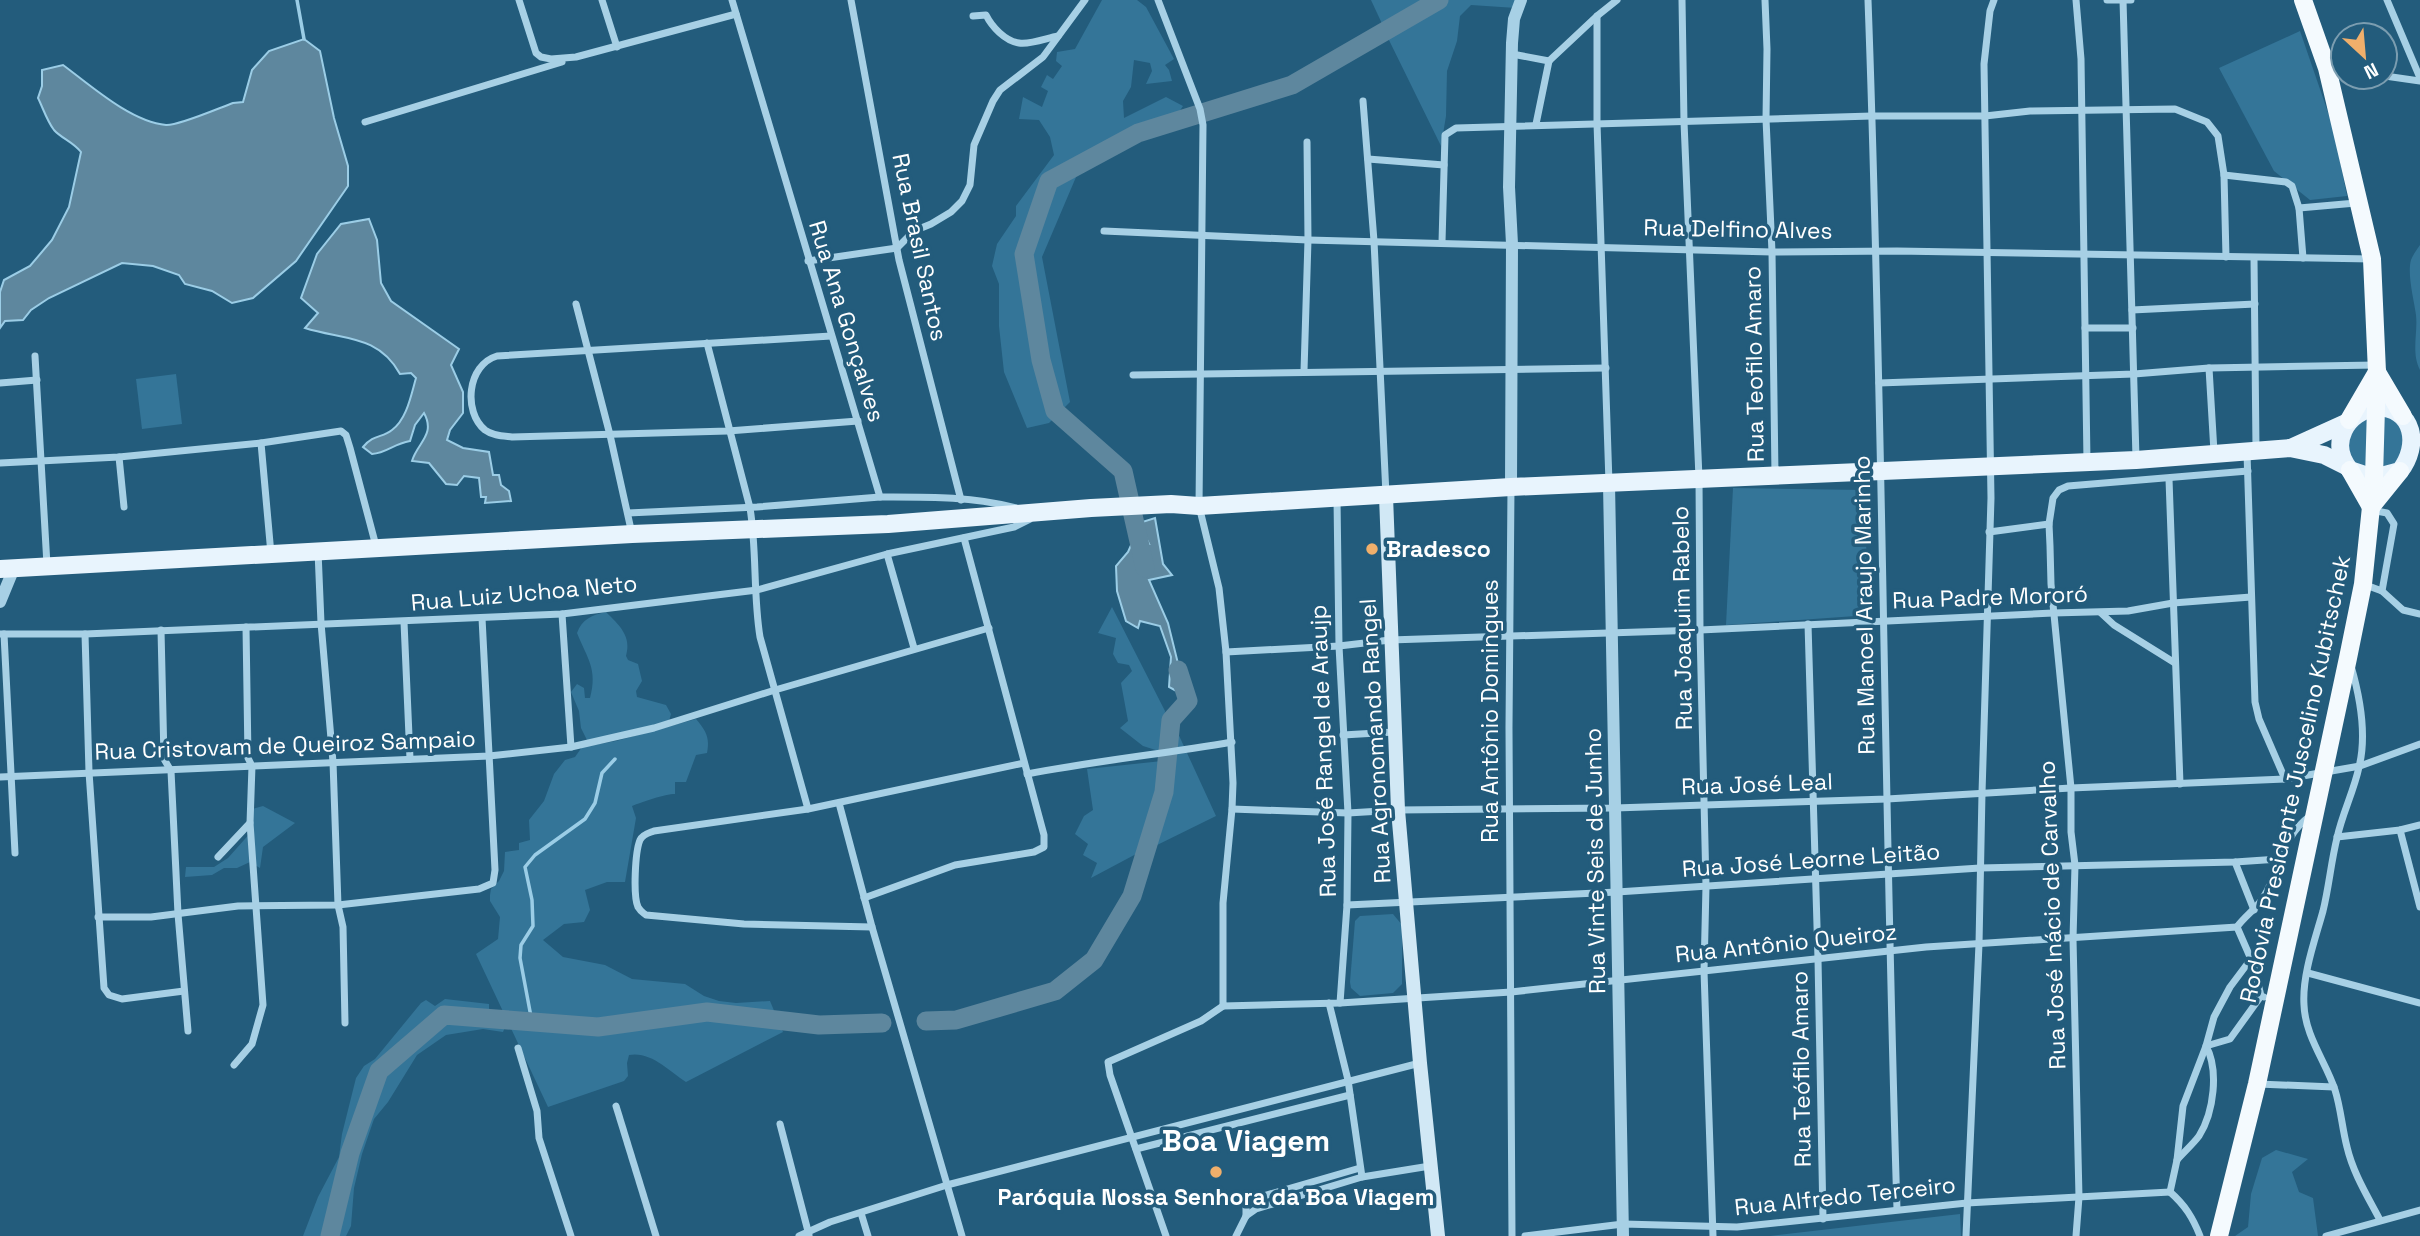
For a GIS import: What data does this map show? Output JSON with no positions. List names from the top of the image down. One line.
{"streets":{"highway":["Rodovia Presidente Juscelino Kubitschek"],"main road":["Rua Agronomando Rangel"],"street":["Rua Delfino Alves","Rua Brasil Santos","Rua Ana Gonçalves","Rua Teofilo Amaro","Rua Luiz Uchoa Neto","Rua Padre Mororó","Rua Manoel Araujo Marinho","Rua Joaquim Rabelo","Rua Antônio Domingues","Rua Cristovam de Queiroz Sampaio","Rua José Rangel de Araujp","Rua José Leal","Rua José Leorne Leitão","Rua Vinte Seis de Junho","Rua José Inácio de Carvalho","Rua Antônio Queiroz","Rua Teófilo Amaro","Rua Alfredo Terceiro"]},"crossings":[["Rua Delfino Alves","Rua Teofilo Amaro"],["Rua Delfino Alves","Rua Manoel Araujo Marinho"],["Rua Delfino Alves","Rua Joaquim Rabelo"],["Rua Delfino Alves","Rua Antônio Domingues"],["Rua Delfino Alves","Rua Agronomando Rangel"],["Rua Delfino Alves","Rodovia Presidente Juscelino Kubitschek"],["Rua Padre Mororó","Rua Manoel Araujo Marinho"],["Rua Padre Mororó","Rua Joaquim Rabelo"],["Rua Padre Mororó","Rua Antônio Domingues"],["Rua Padre Mororó","Rua Agronomando Rangel"],["Rua Padre Mororó","Rua José Rangel de Araujp"],["Rua Padre Mororó","Rua Vinte Seis de Junho"],["Rua Padre Mororó","Rua José Inácio de Carvalho"],["Rua Padre Mororó","Rua Teófilo Amaro"],["Rua Manoel Araujo Marinho","Rua José Leal"],["Rua Manoel Araujo Marinho","Rua José Leorne Leitão"],["Rua Manoel Araujo Marinho","Rua Antônio Queiroz"],["Rua Manoel Araujo Marinho","Rua Alfredo Terceiro"],["Rua Joaquim Rabelo","Rua José Leal"],["Rua Joaquim Rabelo","Rua José Leorne Leitão"],["Rua Joaquim Rabelo","Rua Antônio Queiroz"],["Rua Joaquim Rabelo","Rua Alfredo Terceiro"],["Rua Antônio Domingues","Rua José Leal"],["Rua Antônio Domingues","Rua José Leorne Leitão"],["Rua Antônio Domingues","Rua Antônio Queiroz"],["Rua Agronomando Rangel","Rua José Leal"],["Rua Agronomando Rangel","Rua José Leorne Leitão"],["Rua Agronomando Rangel","Rua Antônio Queiroz"],["Rua José Rangel de Araujp","Rua José Leal"],["Rua José Rangel de Araujp","Rua José Leorne Leitão"],["Rua José Rangel de Araujp","Rua Antônio Queiroz"],["Rodovia Presidente Juscelino Kubitschek","Rua José Leal"],["Rua José Leal","Rua Vinte Seis de Junho"],["Rua José Leal","Rua José Inácio de Carvalho"],["Rua José Leal","Rua Teófilo Amaro"],["Rua José Leorne Leitão","Rua Vinte Seis de Junho"],["Rua José Leorne Leitão","Rua José Inácio de Carvalho"],["Rua José Leorne Leitão","Rua Teófilo Amaro"],["Rua Vinte Seis de Junho","Rua Antônio Queiroz"],["Rua Vinte Seis de Junho","Rua Alfredo Terceiro"],["Rua José Inácio de Carvalho","Rua Antônio Queiroz"],["Rua José Inácio de Carvalho","Rua Alfredo Terceiro"],["Rua Antônio Queiroz","Rua Teófilo Amaro"],["Rua Teófilo Amaro","Rua Alfredo Terceiro"]],"districts":["Boa Viagem"],"places":["Bradesco","Paróquia Nossa Senhora da Boa Viagem"],"north":"bottom right"}
